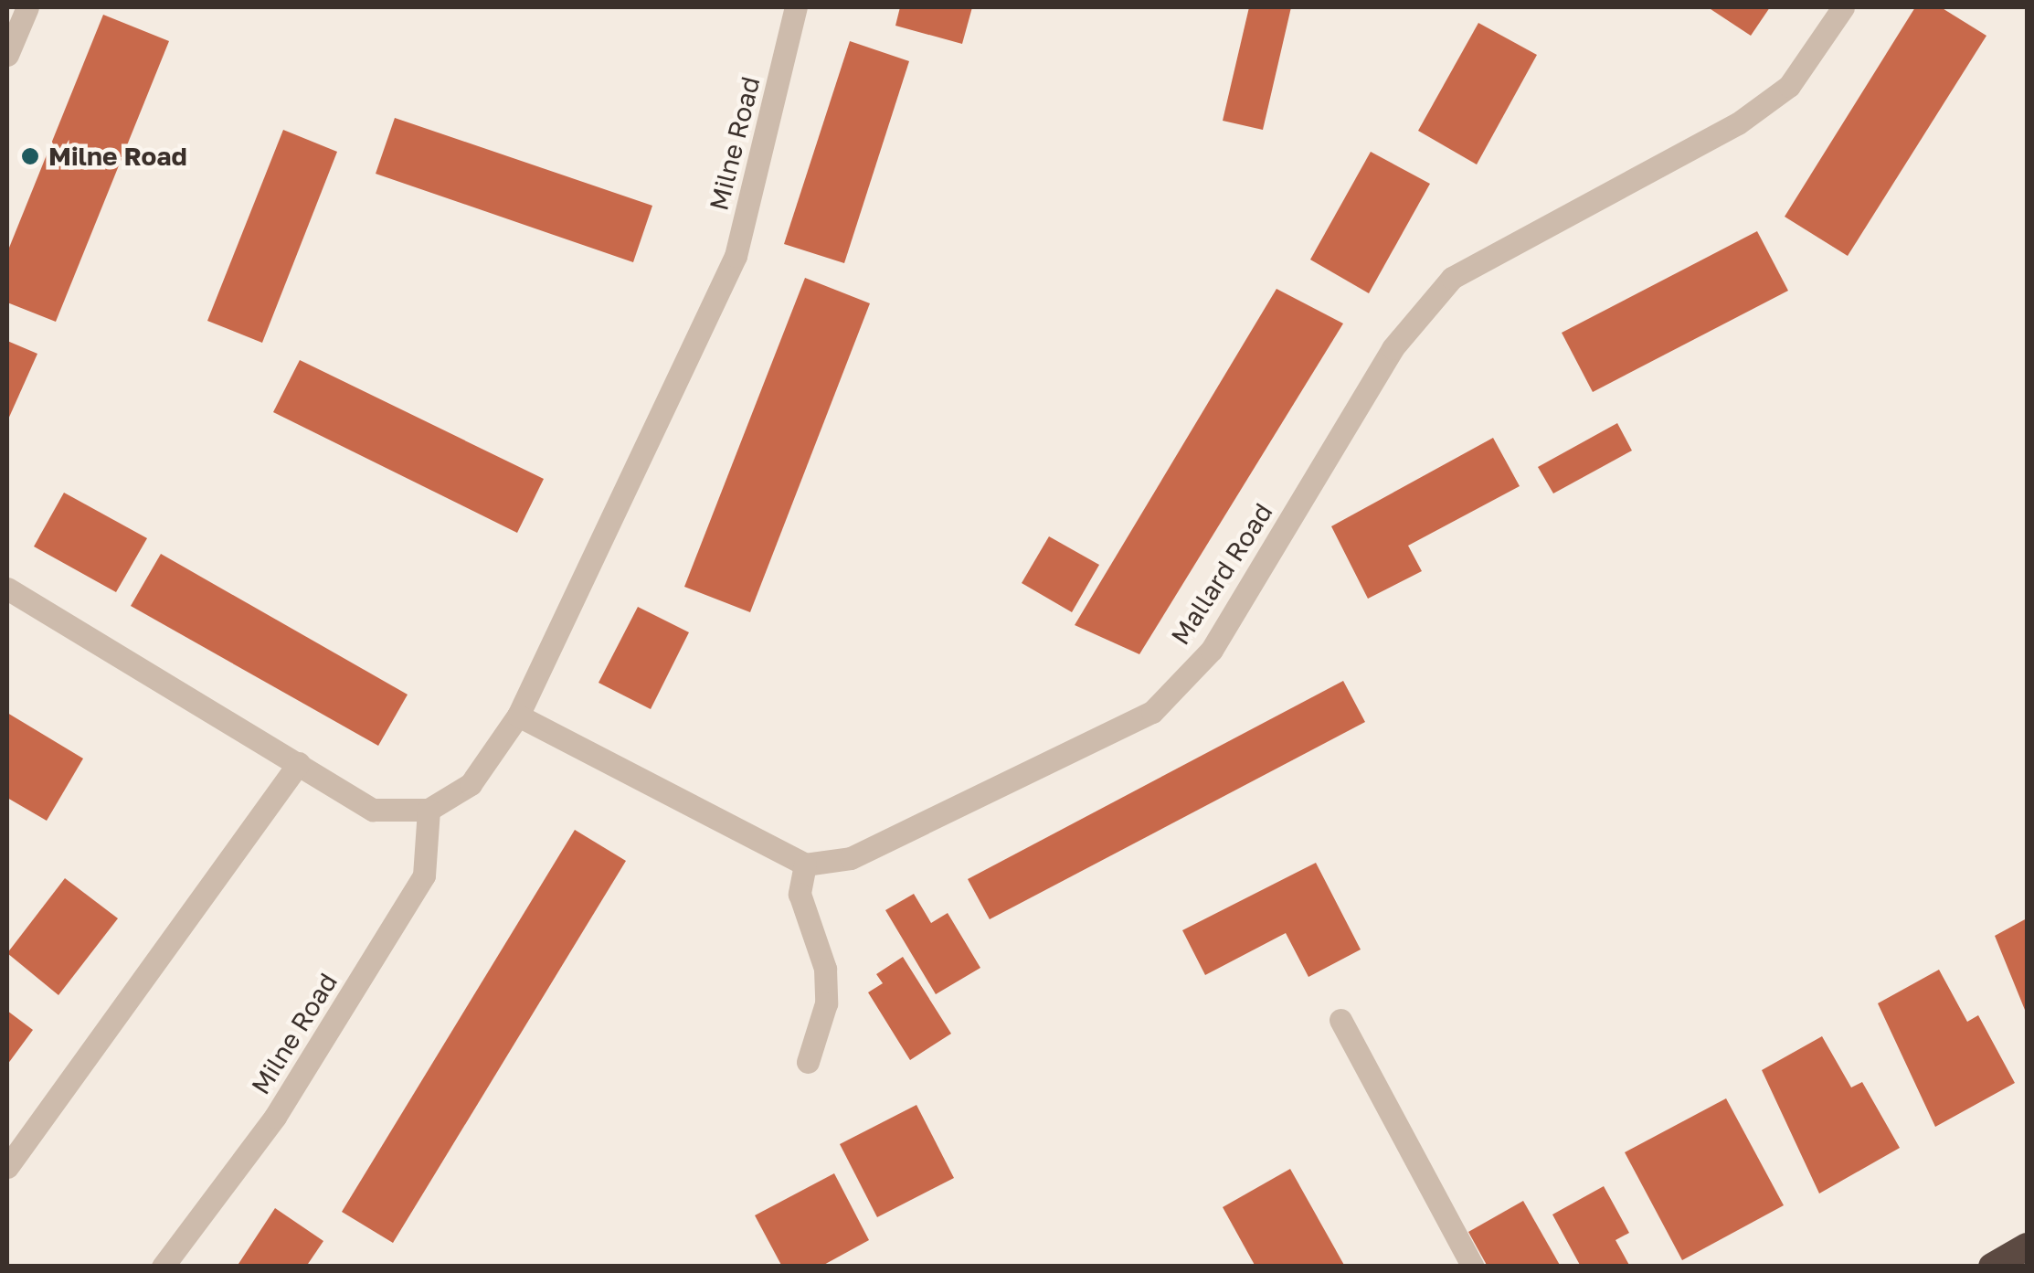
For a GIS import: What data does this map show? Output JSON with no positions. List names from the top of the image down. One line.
{"streets":{"street":["Milne Road","Mallard Road"]},"places":["Milne Road"]}
